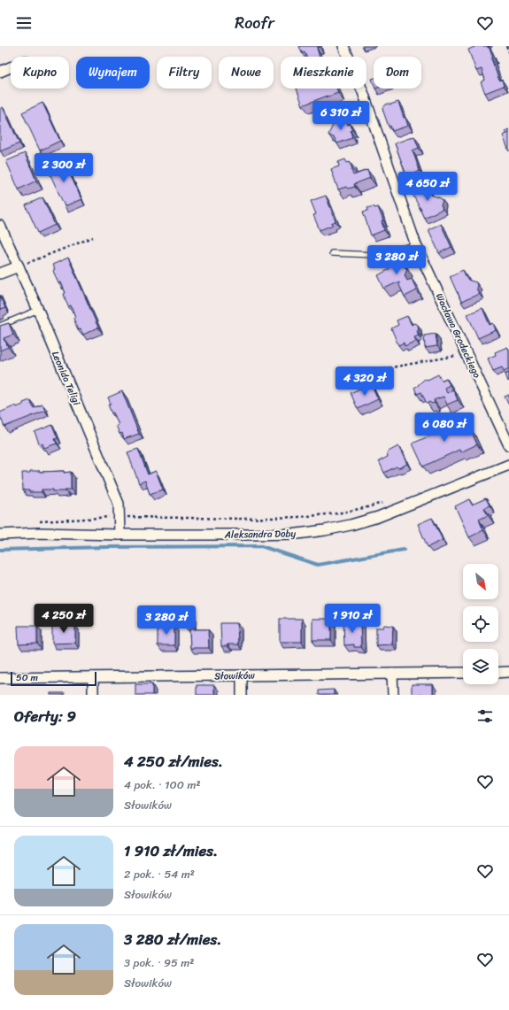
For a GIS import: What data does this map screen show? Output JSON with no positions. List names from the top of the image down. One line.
{"streets":{"street":["Wacława Grodeckiego","Leonida Teligi","Aleksandra Doby","Słowików"]},"crossings":[["Leonida Teligi","Aleksandra Doby"]],"scale_bar":"50 m","north":"bottom right","page":{"header":"Roofr","chip":["Kupno","Wynajem","Filtry","Nowe","Mieszkanie","Dom"],"price":["6 310 zł","2 300 zł","4 650 zł","3 280 zł","4 320 zł","6 080 zł","4 250 zł","1 910 zł","3 280 zł"],"scale":"50 m","heading":"Oferty: 9","list":[{"name":"4 250 zł/mies.","note":"4 pok. · 100 m² · Słowików"},{"name":"1 910 zł/mies.","note":"2 pok. · 54 m² · Słowików"},{"name":"3 280 zł/mies.","note":"3 pok. · 95 m² · Słowików"}]}}
